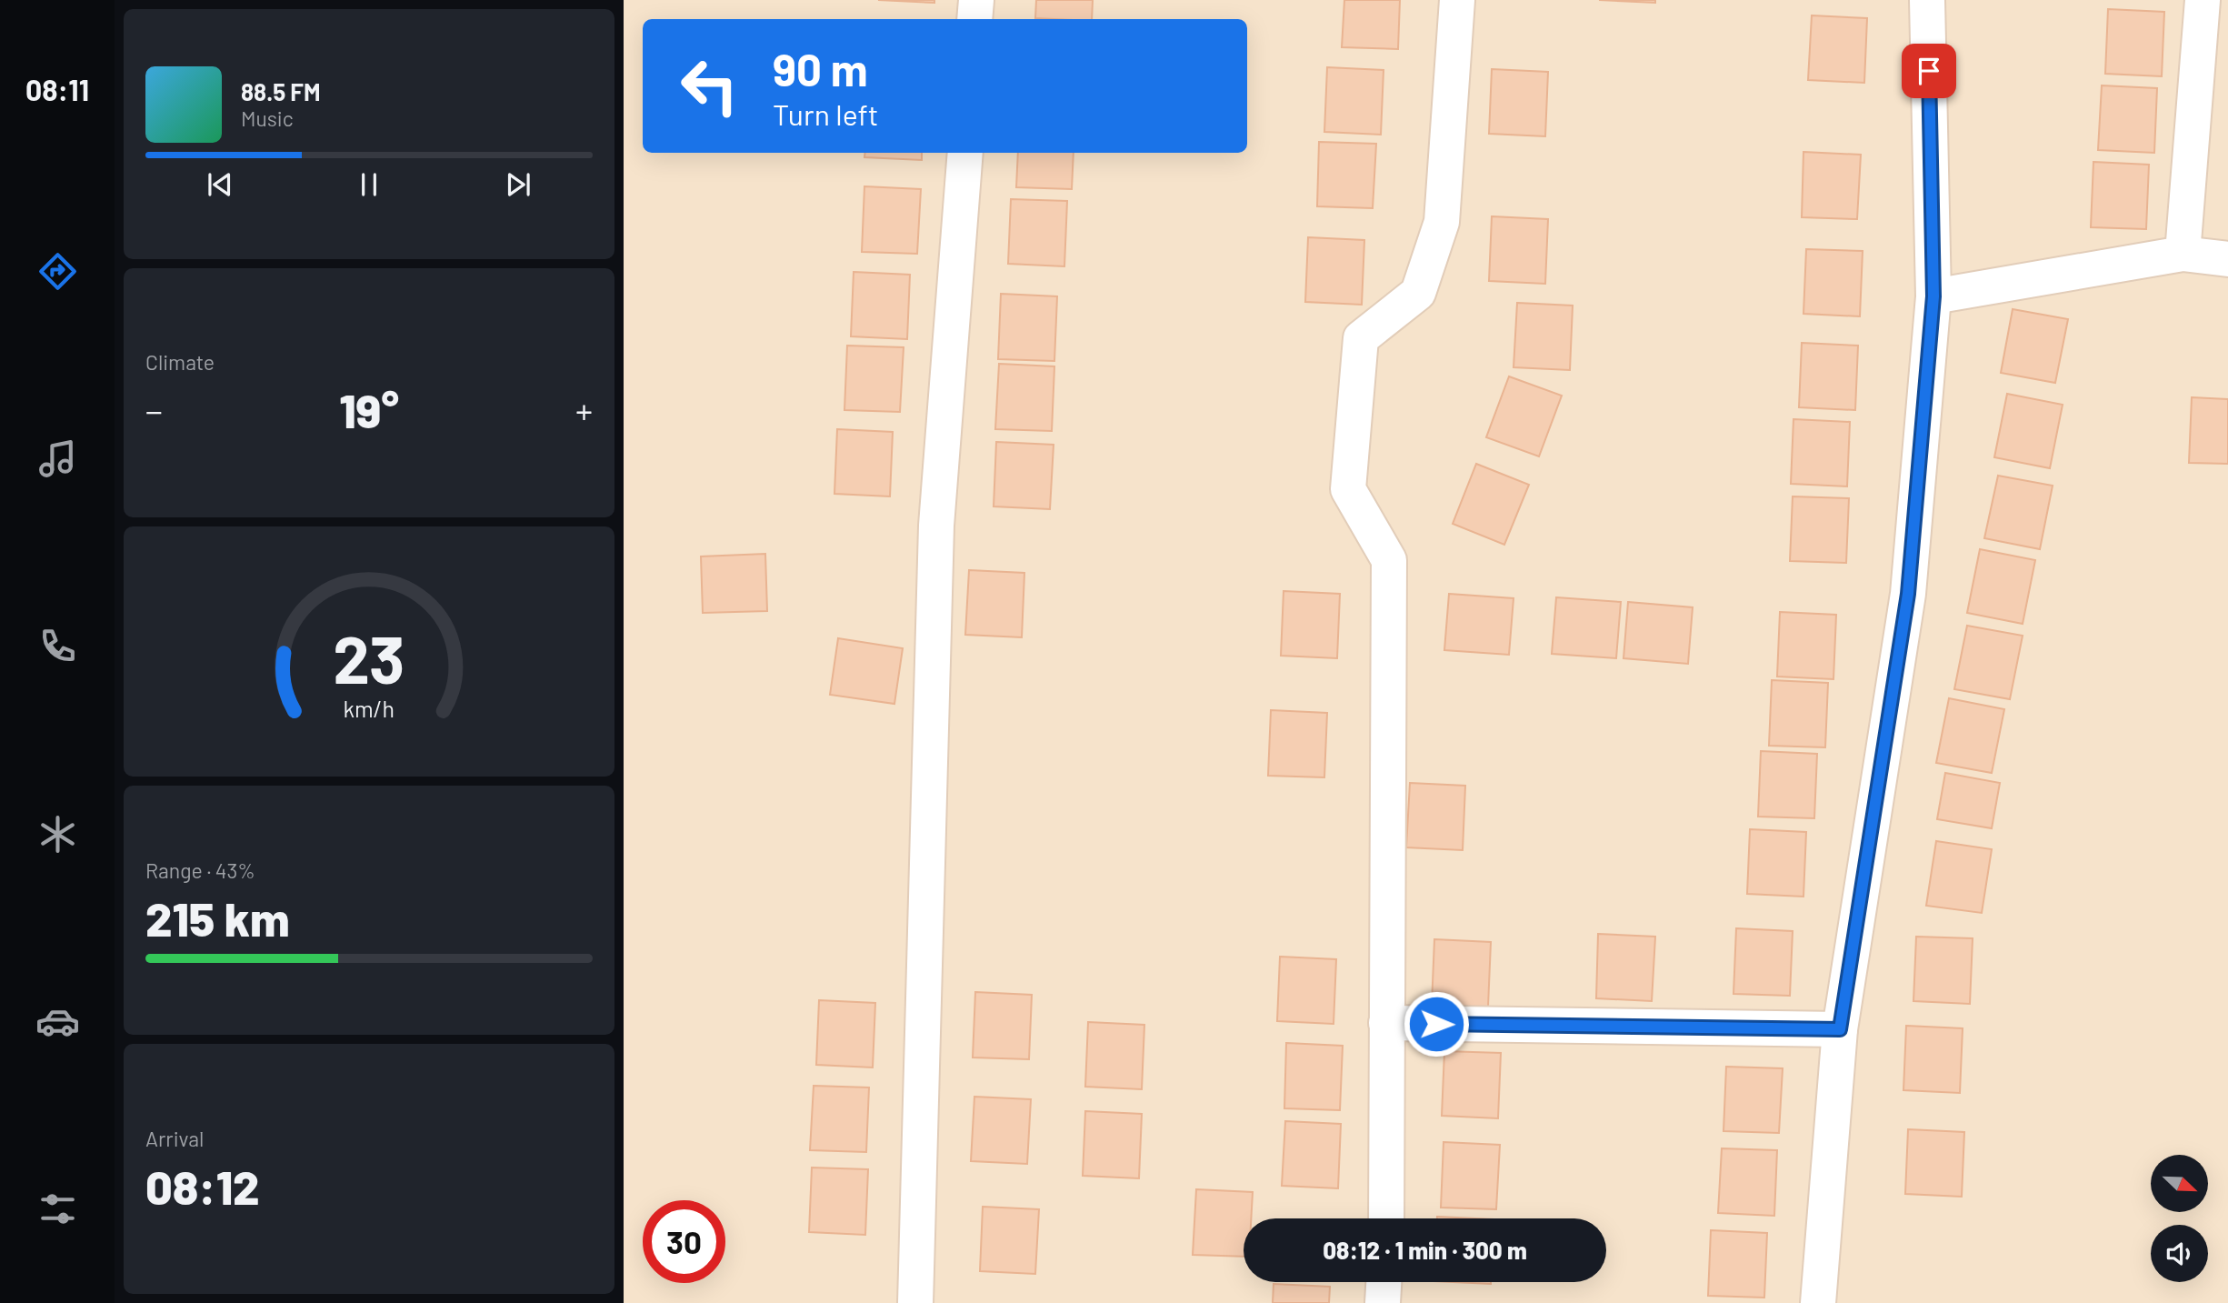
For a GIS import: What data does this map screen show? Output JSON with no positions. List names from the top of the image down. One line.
{"north":"bottom right","page":{"tabs":"08:11","turn":["90 m","Turn left"],"song":["88.5 FM","Music"],"tile":["Climate",["Range · 43%","215 km"],["Arrival","08:12"]],"heat":["−","19°","+"],"limit":"30","trip":"08:12 · 1 min · 300 m","gauge":["23","km/h"]}}
